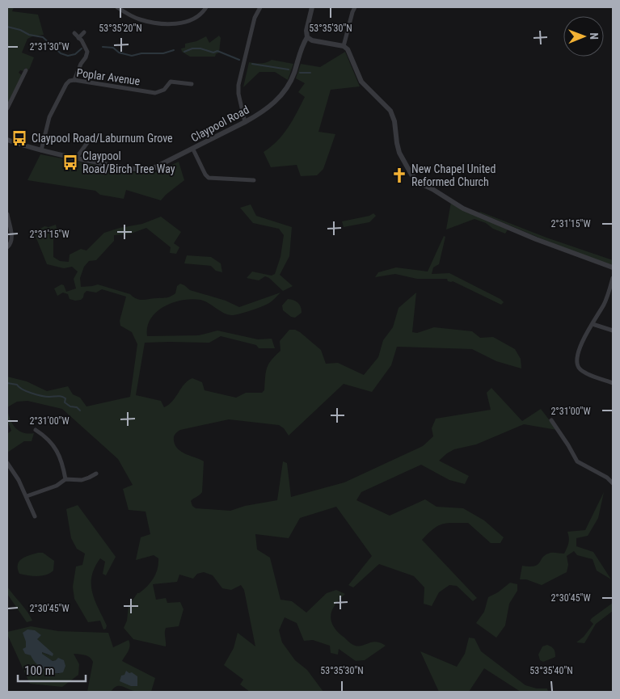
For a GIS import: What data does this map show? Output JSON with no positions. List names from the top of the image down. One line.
{"streets":{"street":["Poplar Avenue","Claypool Road"]},"crossings":[["Poplar Avenue","Claypool Road"]],"places":{"bus stop":["Claypool Road/Laburnum Grove","Claypool Road/Birch Tree Way"],"church":["New Chapel United Reformed Church"]},"scale_bar":"100 m","north":"right","coordinates":["53°35'20\"N","53°35'30\"N","2°31'30\"W","2°31'15\"W","2°31'00\"W","2°30'45\"W","53°35'40\"N"]}
